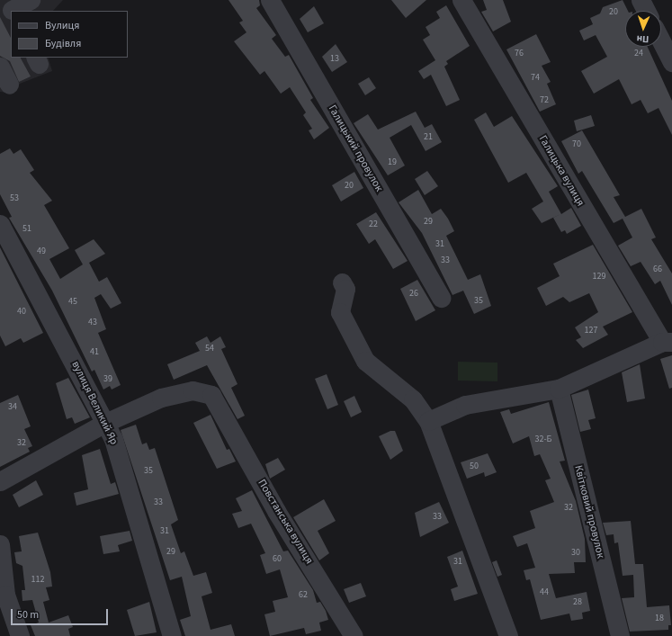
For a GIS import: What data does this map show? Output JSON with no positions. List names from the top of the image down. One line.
{"streets":{"street":["Галицький провулок","Галицька вулиця","вулиця Великий Яр","Квітковий провулок","Повстанська вулиця"]},"crossings":[["Галицька вулиця","Квітковий провулок"],["вулиця Великий Яр","Повстанська вулиця"]],"house_numbers":["20","76","24","13","74","72","21","70","19","20","53","29","22","51","31","49","33","66","129","26","35","45","40","43","127","54","41","39","34","32-Б","32","50","35","33","32","33","31","29","30","60","31","112","44","62","28","18"],"legend":["Вулиця","Будівля"],"scale_bar":"50 m","north":"bottom"}
